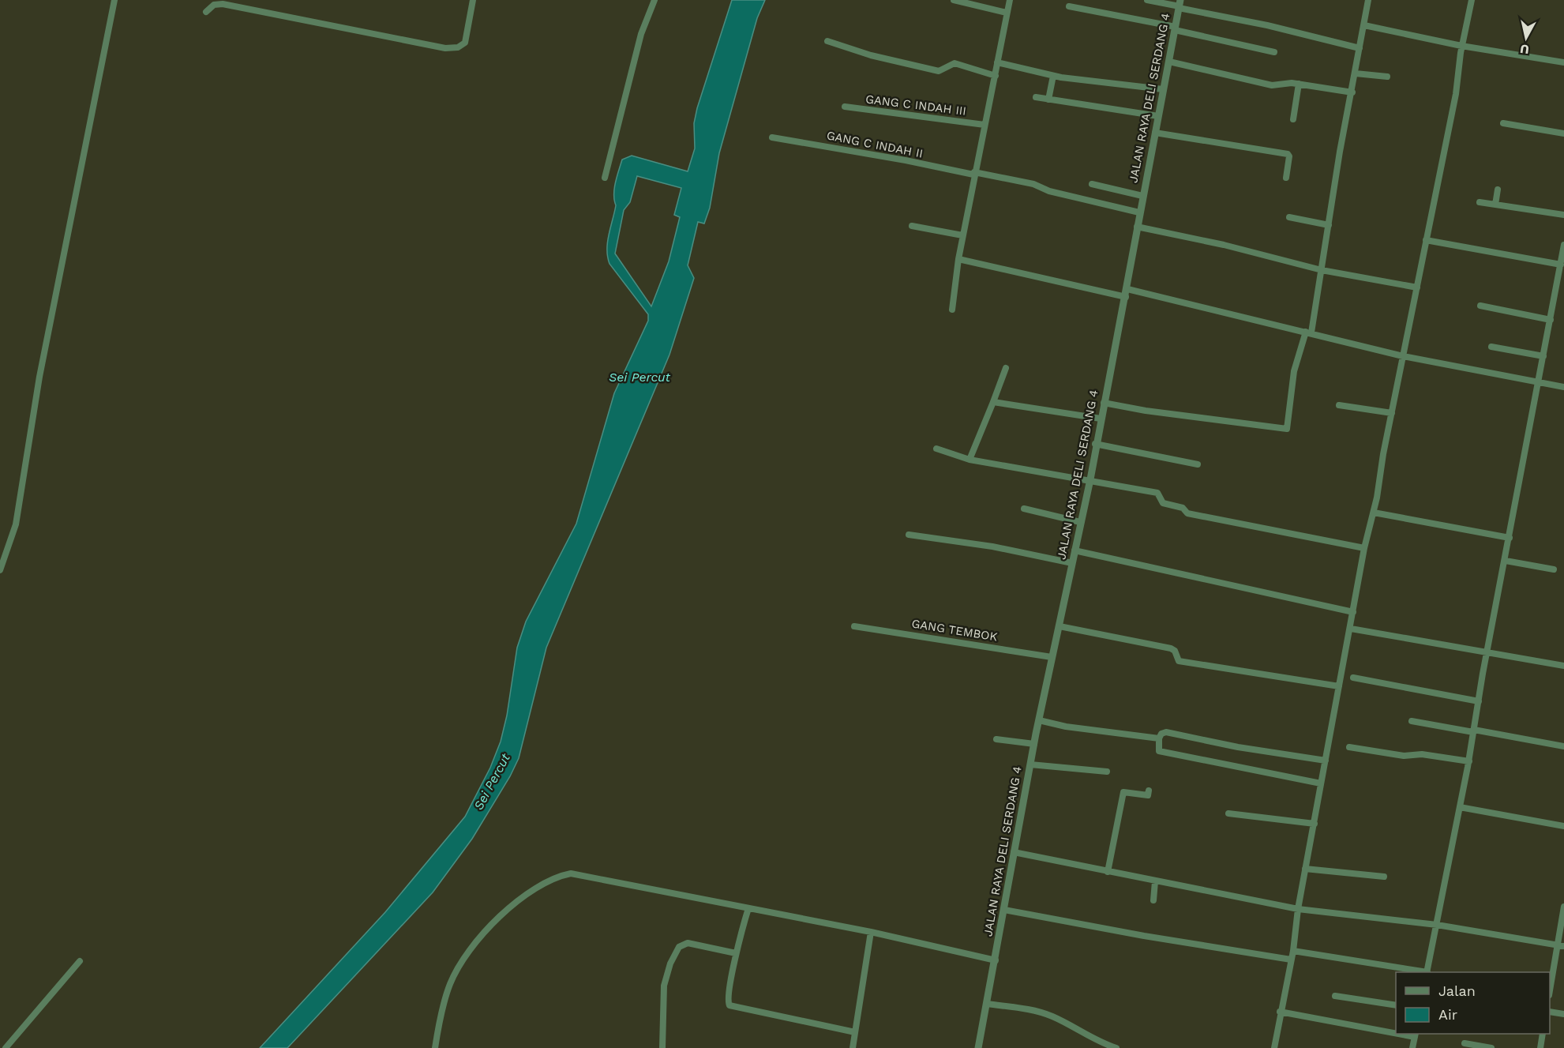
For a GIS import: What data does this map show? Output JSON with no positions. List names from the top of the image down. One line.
{"streets":{"street":["JALAN RAYA DELI SERDANG 4","GANG C INDAH III","GANG C INDAH II","GANG TEMBOK"]},"crossings":[["JALAN RAYA DELI SERDANG 4","GANG C INDAH II"],["JALAN RAYA DELI SERDANG 4","GANG TEMBOK"]],"water":["Sei Percut"],"legend":["Jalan","Air"],"north":"bottom"}
